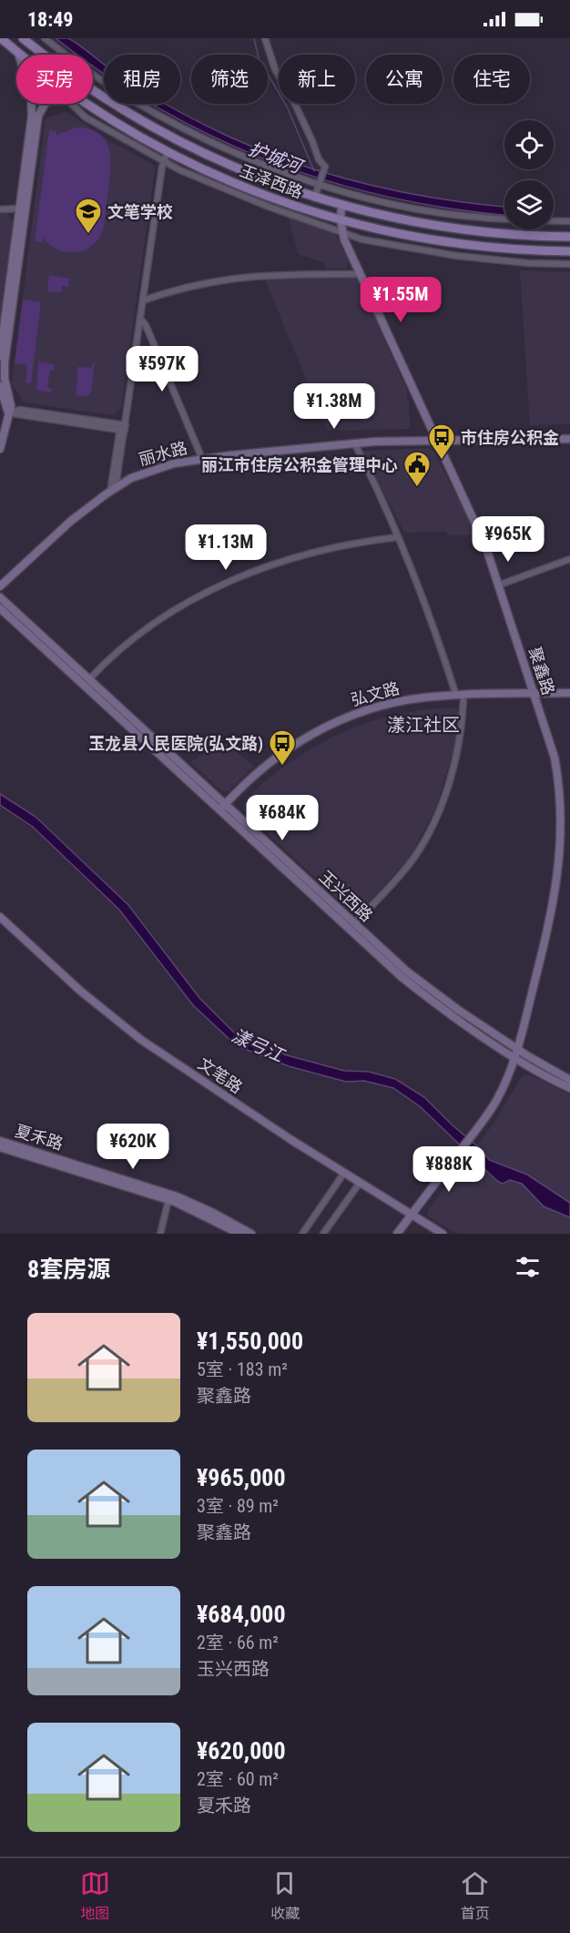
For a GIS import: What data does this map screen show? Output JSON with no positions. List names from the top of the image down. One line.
{"streets":{"main road":["玉泽西路"],"street":["丽水路","聚鑫路","弘文路","玉兴西路","文笔路","夏禾路"]},"crossings":[["玉泽西路","聚鑫路"],["丽水路","聚鑫路"],["聚鑫路","弘文路"],["聚鑫路","玉兴西路"],["聚鑫路","文笔路"],["弘文路","玉兴西路"]],"districts":["漾江社区"],"water":["护城河","漾弓江"],"places":{"school or university":["文笔学校"],"bus stop":["市住房公积金","玉龙县人民医院(弘文路)"],"public building":["丽江市住房公积金管理中心"]},"page":{"status":"18:49","chip":["买房","租房","筛选","新上","公寓","住宅"],"price":["¥1.55M","¥597K","¥1.38M","¥965K","¥1.13M","¥684K","¥620K","¥888K"],"heading":"8套房源","list":[{"name":"¥1,550,000","note":"5室 · 183 m² · 聚鑫路"},{"name":"¥965,000","note":"3室 · 89 m² · 聚鑫路"},{"name":"¥684,000","note":"2室 · 66 m² · 玉兴西路"},{"name":"¥620,000","note":"2室 · 60 m² · 夏禾路"}],"tabs":["地图","收藏","首页"]}}
